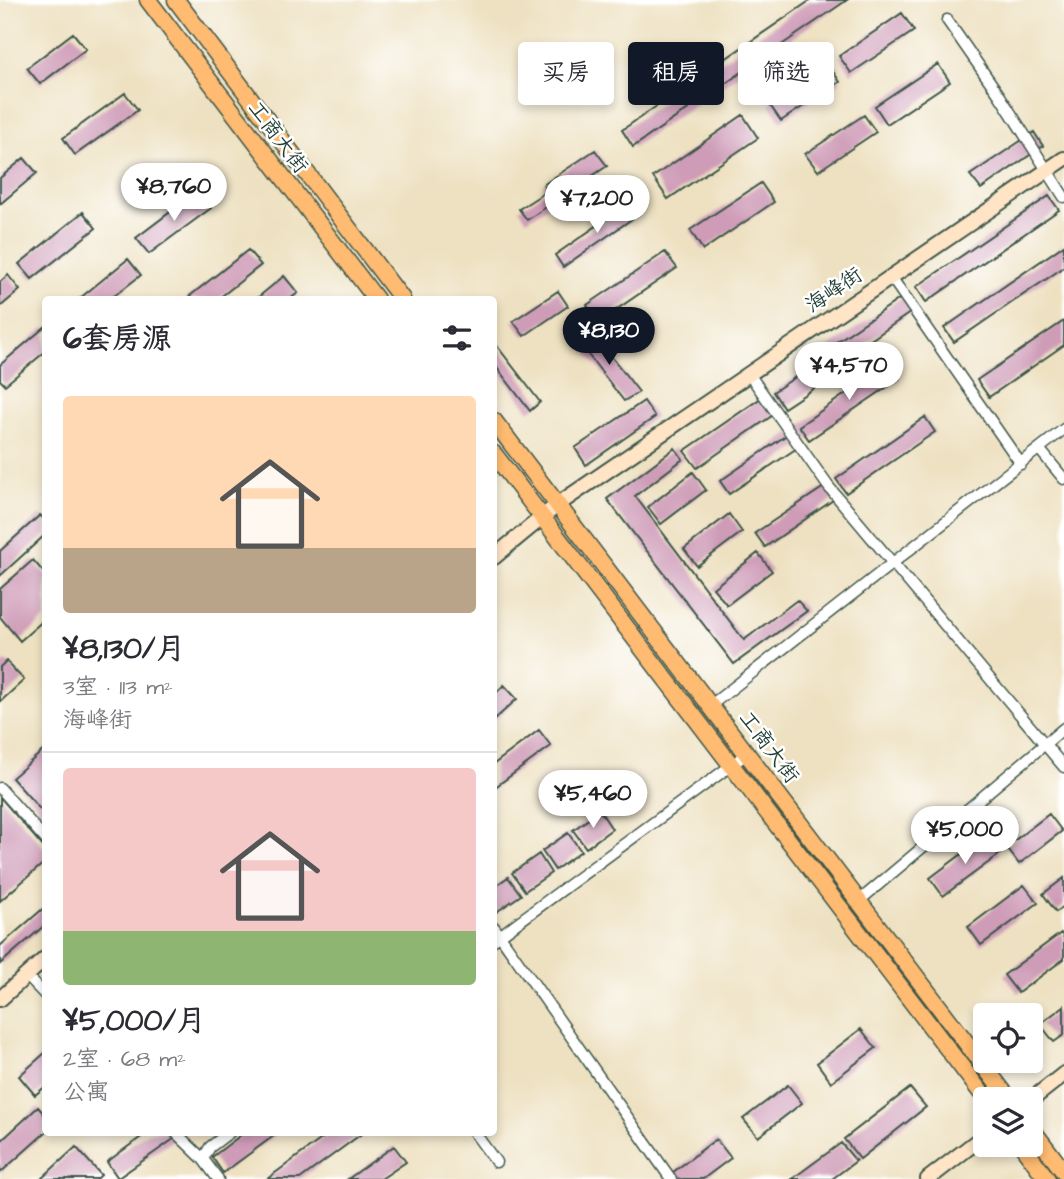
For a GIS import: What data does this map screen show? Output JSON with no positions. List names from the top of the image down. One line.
{"streets":{"main road":["工商大街"],"street":["海峰街"]},"crossings":[["工商大街","海峰街"]],"page":{"chip":["买房","租房","筛选"],"price":["¥8,760","¥7,200","¥8,130","¥4,570","¥5,460","¥5,000"],"heading":"6套房源","list":[{"name":"¥8,130/月","note":"3室 · 113 m² · 海峰街"},{"name":"¥5,000/月","note":"2室 · 68 m² · 公寓"}]}}
